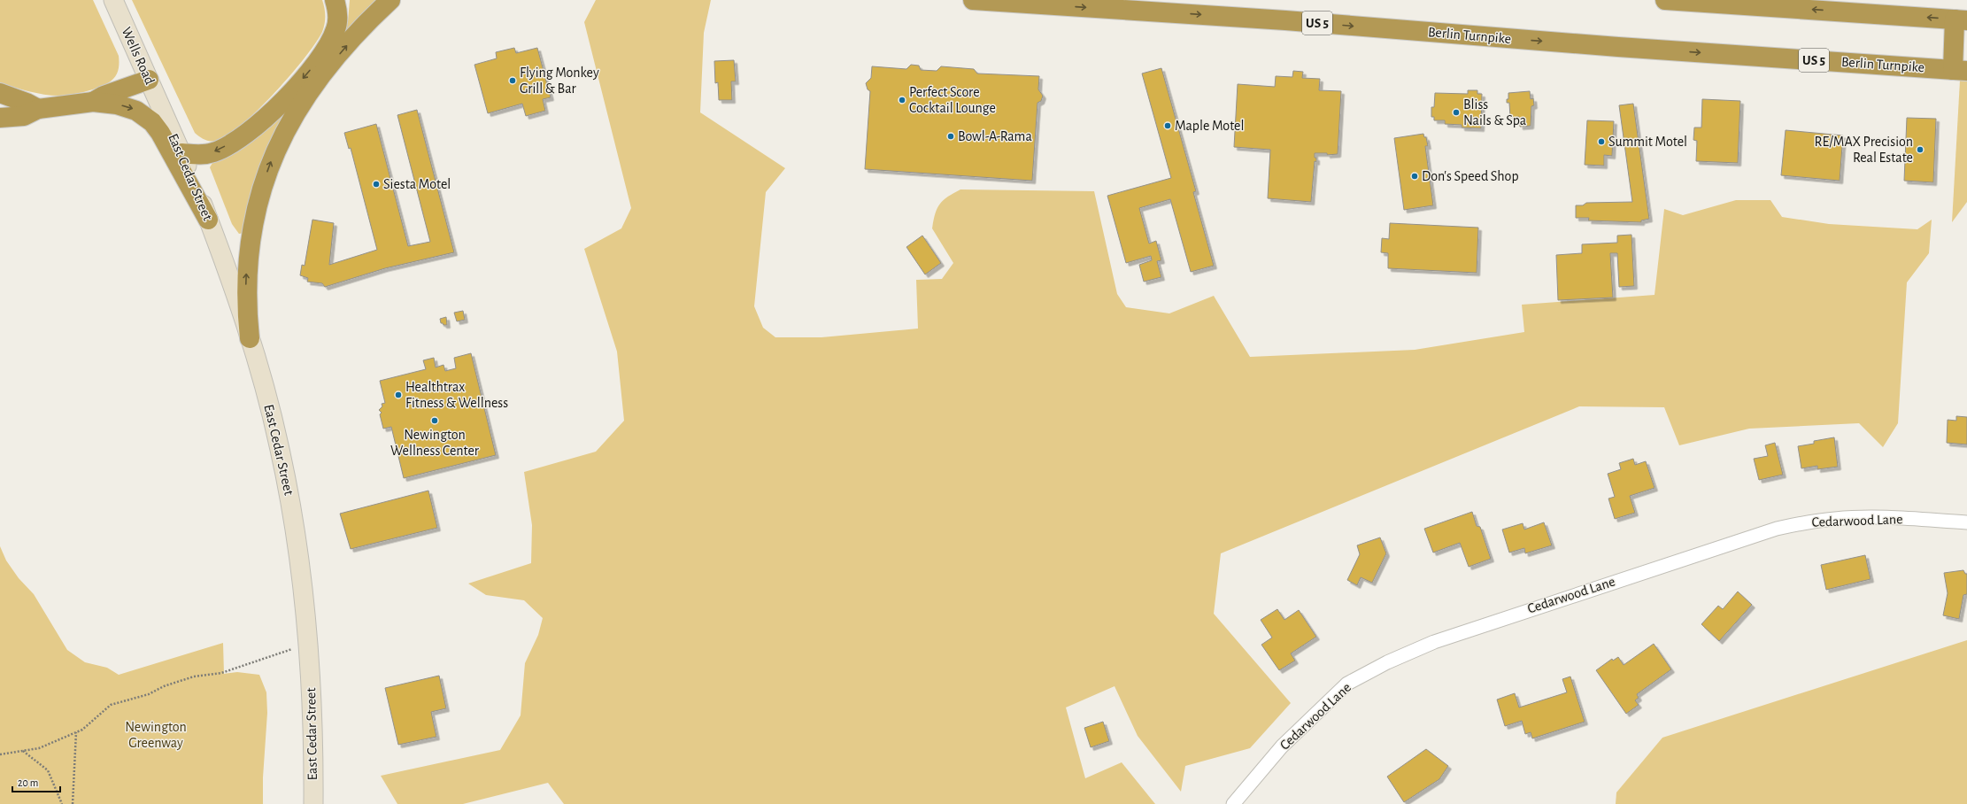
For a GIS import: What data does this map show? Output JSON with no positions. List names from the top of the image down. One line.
{"streets":{"highway":["US 5","Berlin Turnpike"],"main road":["Wells Road","East Cedar Street"],"street":["Cedarwood Lane"]},"crossings":[["Wells Road","East Cedar Street"]],"one_way":["Berlin Turnpike"],"parks":["Newington Greenway"],"places":["Flying Monkey Grill & Bar","Perfect Score Cocktail Lounge","Bliss Nails & Spa","Maple Motel","Bowl-A-Rama","Summit Motel","RE/MAX Precision Real Estate","Don's Speed Shop","Siesta Motel","Healthtrax Fitness & Wellness","Newington Wellness Center"],"scale_bar":"20 m"}
